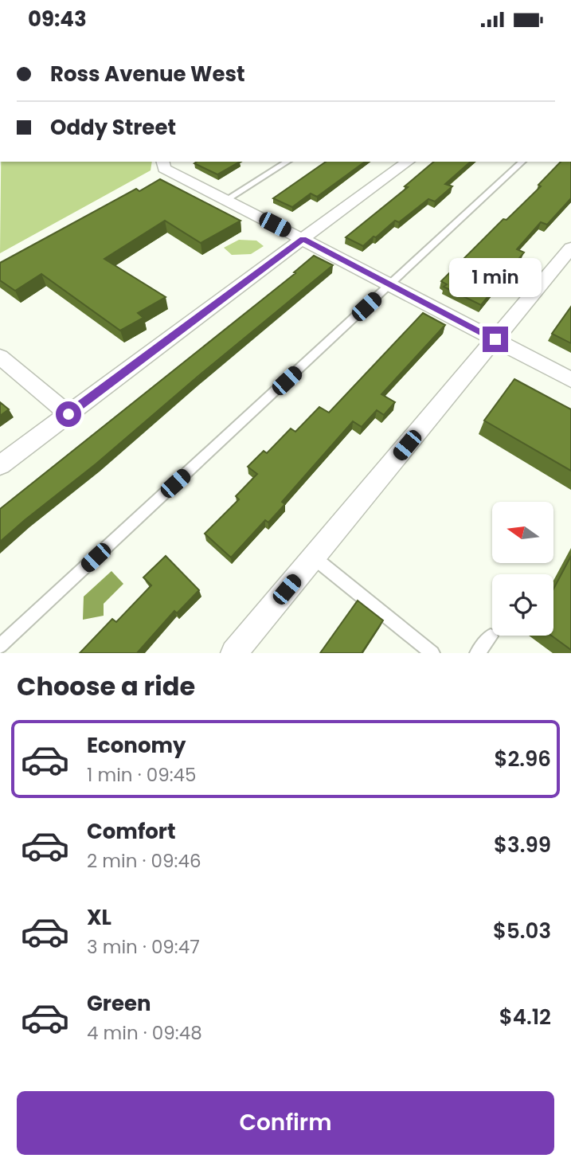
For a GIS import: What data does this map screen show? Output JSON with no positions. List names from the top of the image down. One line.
{"north":"left","page":{"status":"09:43","banner":["Ross Avenue West","Oddy Street"],"bubble":"1 min","heading":"Choose a ride","list":[{"name":"Economy","note":"1 min · 09:45","value":"$2.96"},{"name":"Comfort","note":"2 min · 09:46","value":"$3.99"},{"name":"XL","note":"3 min · 09:47","value":"$5.03"},{"name":"Green","note":"4 min · 09:48","value":"$4.12"}],"buttons":"Confirm"}}
